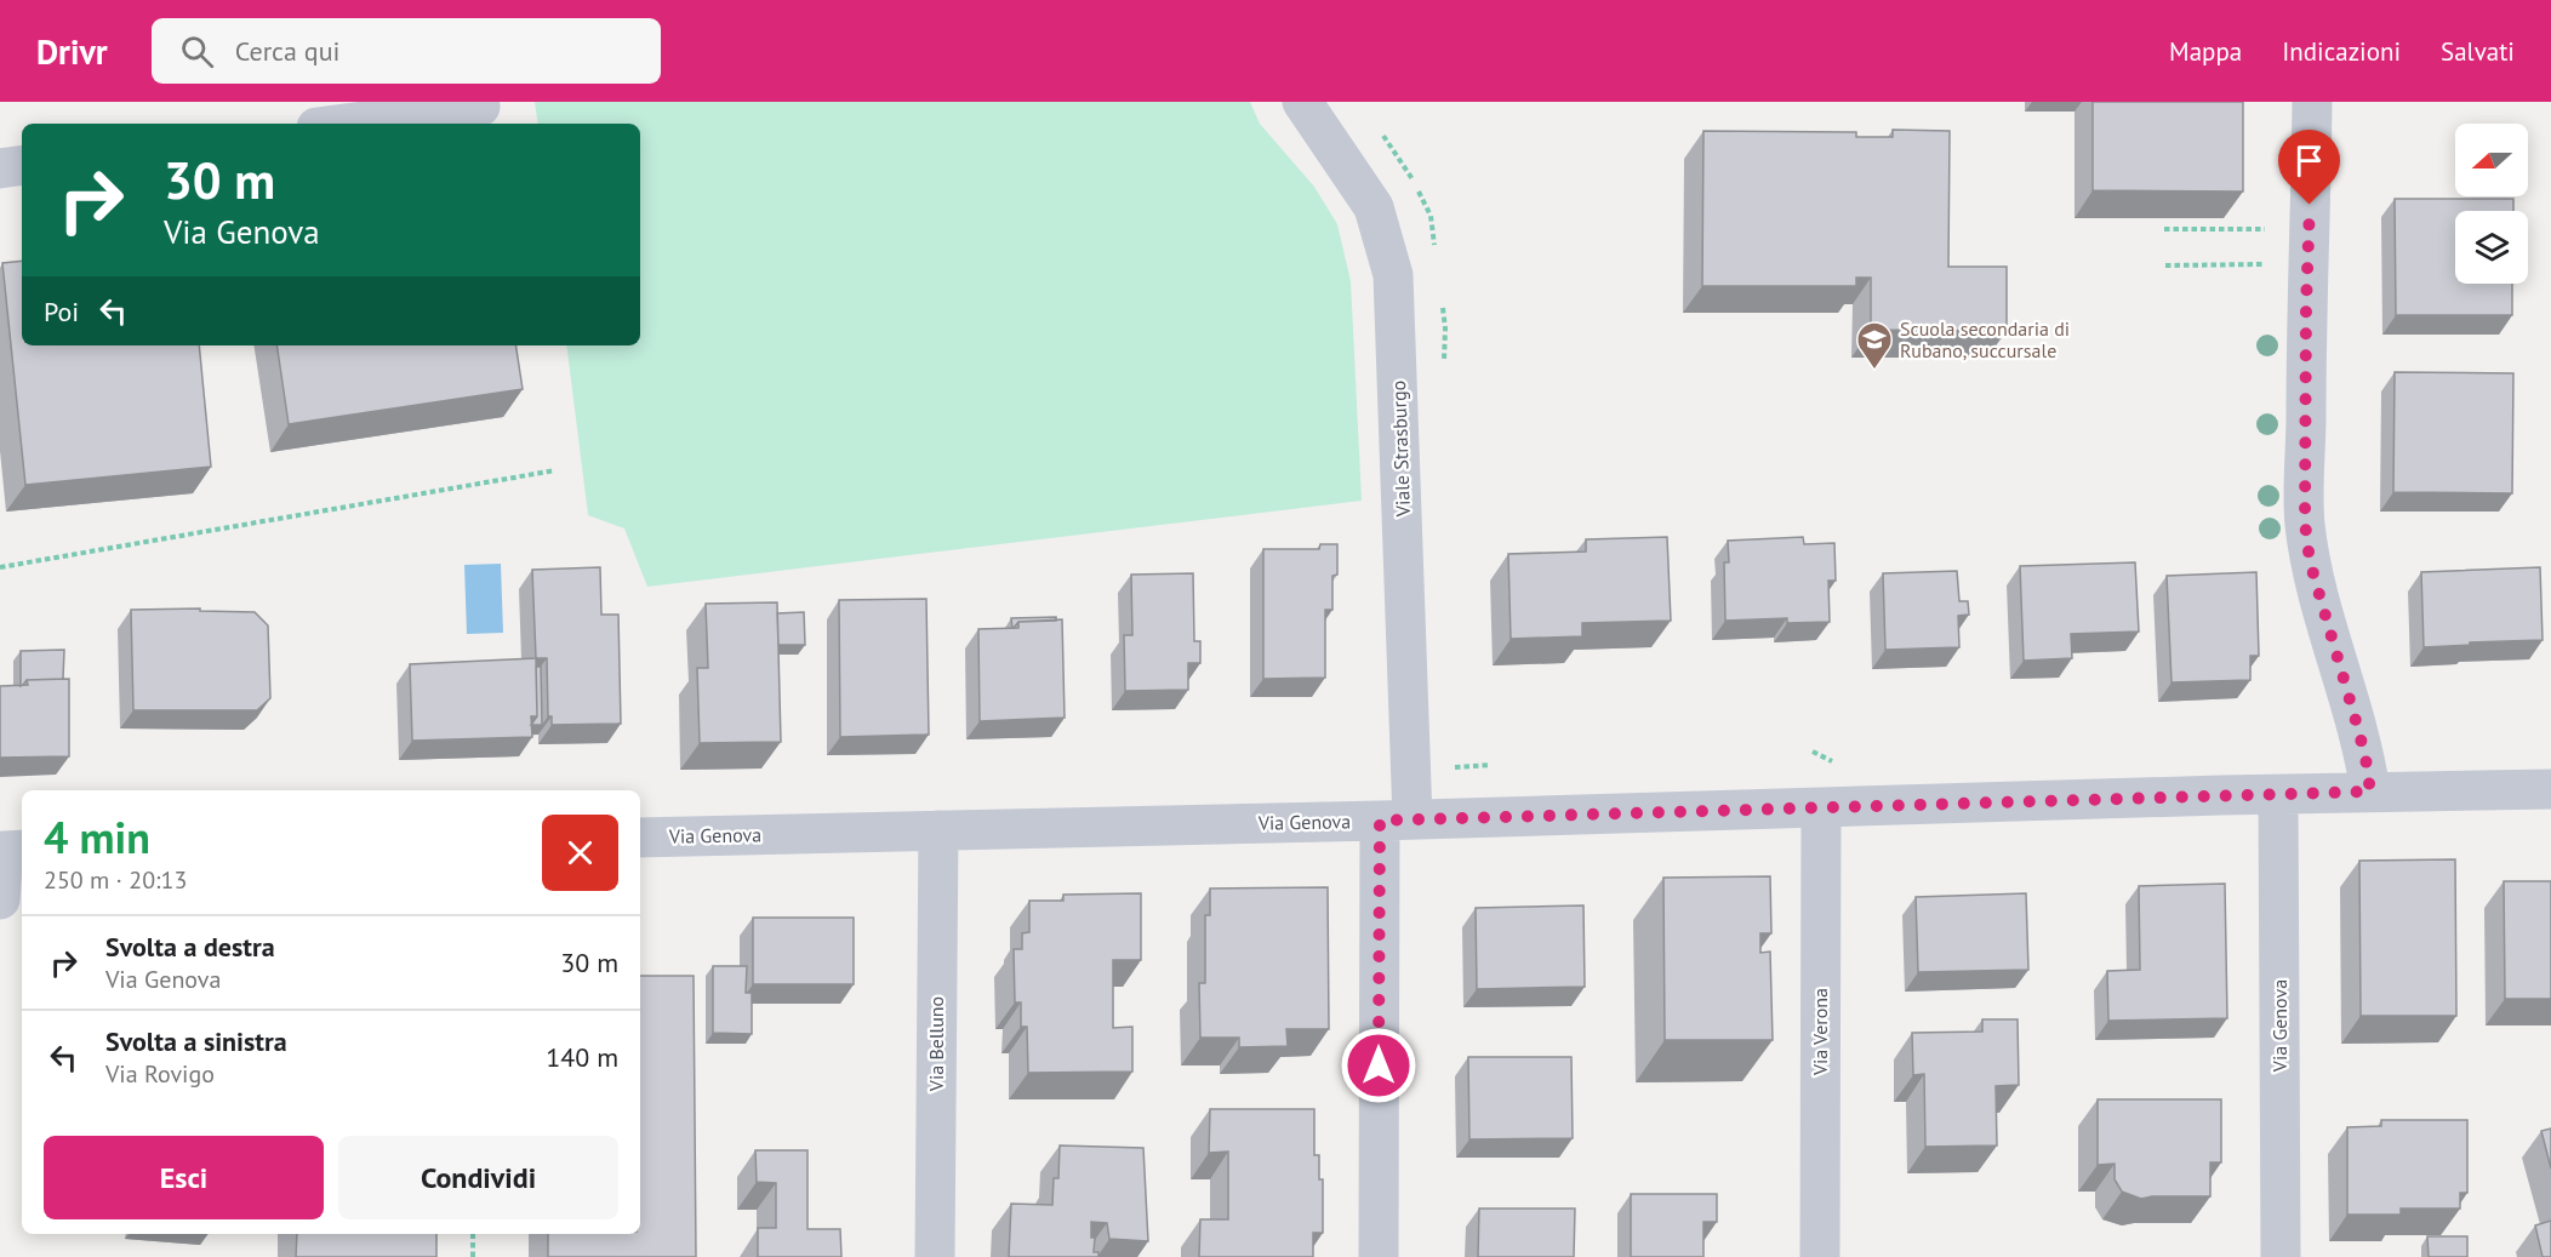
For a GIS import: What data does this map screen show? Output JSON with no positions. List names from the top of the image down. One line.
{"streets":{"street":["Viale Strasburgo","Via Genova","Via Verona","Via Belluno"]},"crossings":[["Viale Strasburgo","Via Genova"],["Via Genova","Via Verona"],["Via Genova","Via Belluno"]],"places":{"school or university":["Scuola secondaria di Rubano, succursale"]},"north":"left","page":{"header":"Drivr","search":"Cerca qui","nav":["Mappa","Indicazioni","Salvati"],"turn":["30 m","Via Genova"],"then":"Poi","heading":["4 min","250 m · 20:13"],"list":[{"name":"Svolta a destra","note":"Via Genova","value":"30 m"},{"name":"Svolta a sinistra","note":"Via Rovigo","value":"140 m"}],"buttons":["Esci","Condividi"]}}
